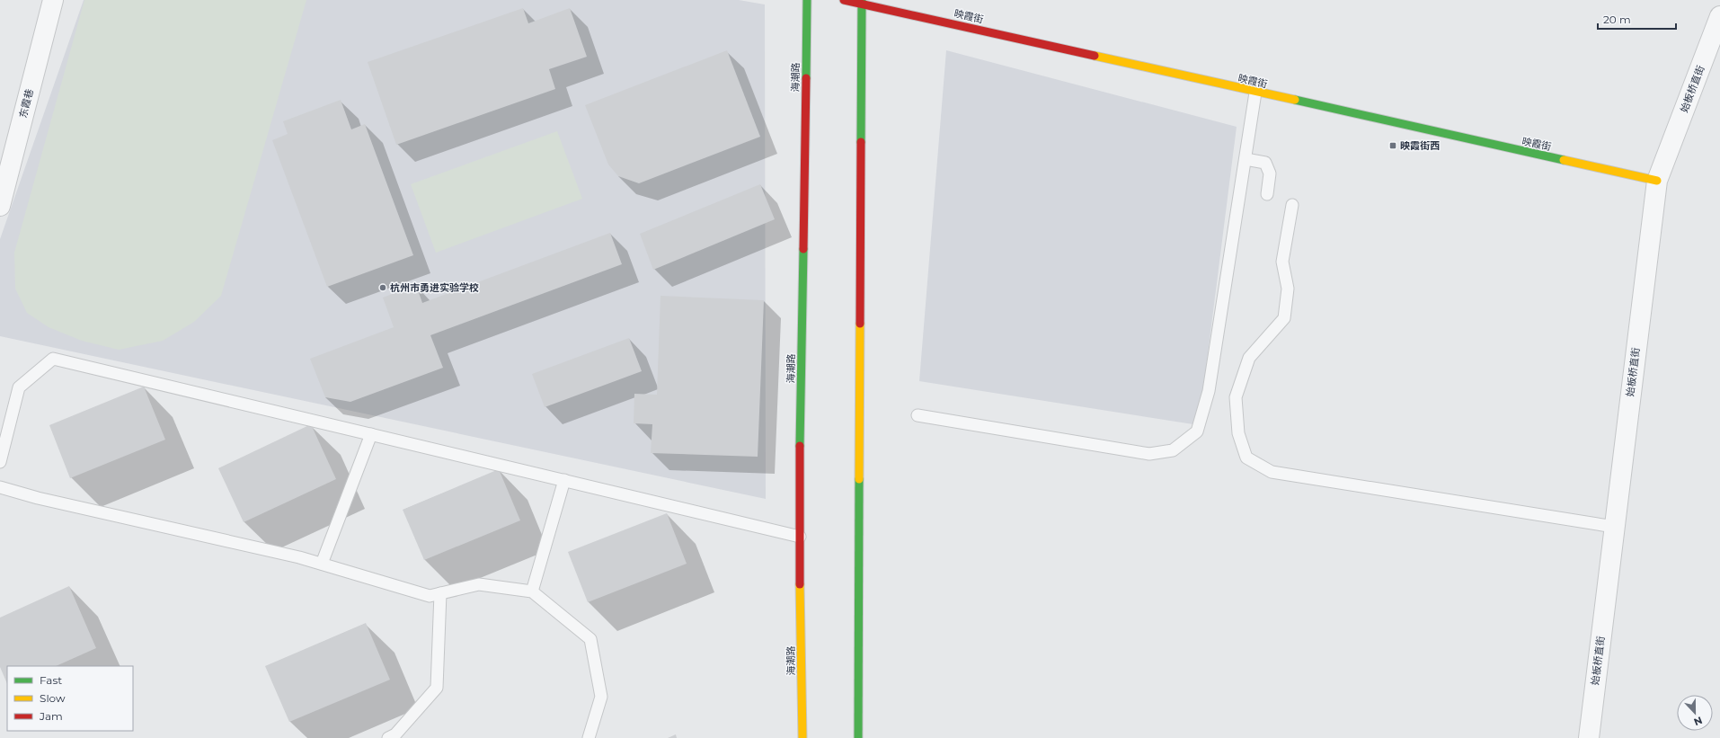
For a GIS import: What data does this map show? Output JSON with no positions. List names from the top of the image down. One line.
{"streets":{"main road":["映霞街","海潮路"],"street":["始板桥直街","东霞巷"]},"crossings":[["映霞街","始板桥直街"]],"places":{"transit":["映霞街西"],"other":["杭州市勇进实验学校"]},"legend":["Fast","Slow","Jam"],"scale_bar":"20 m","north":"bottom"}
